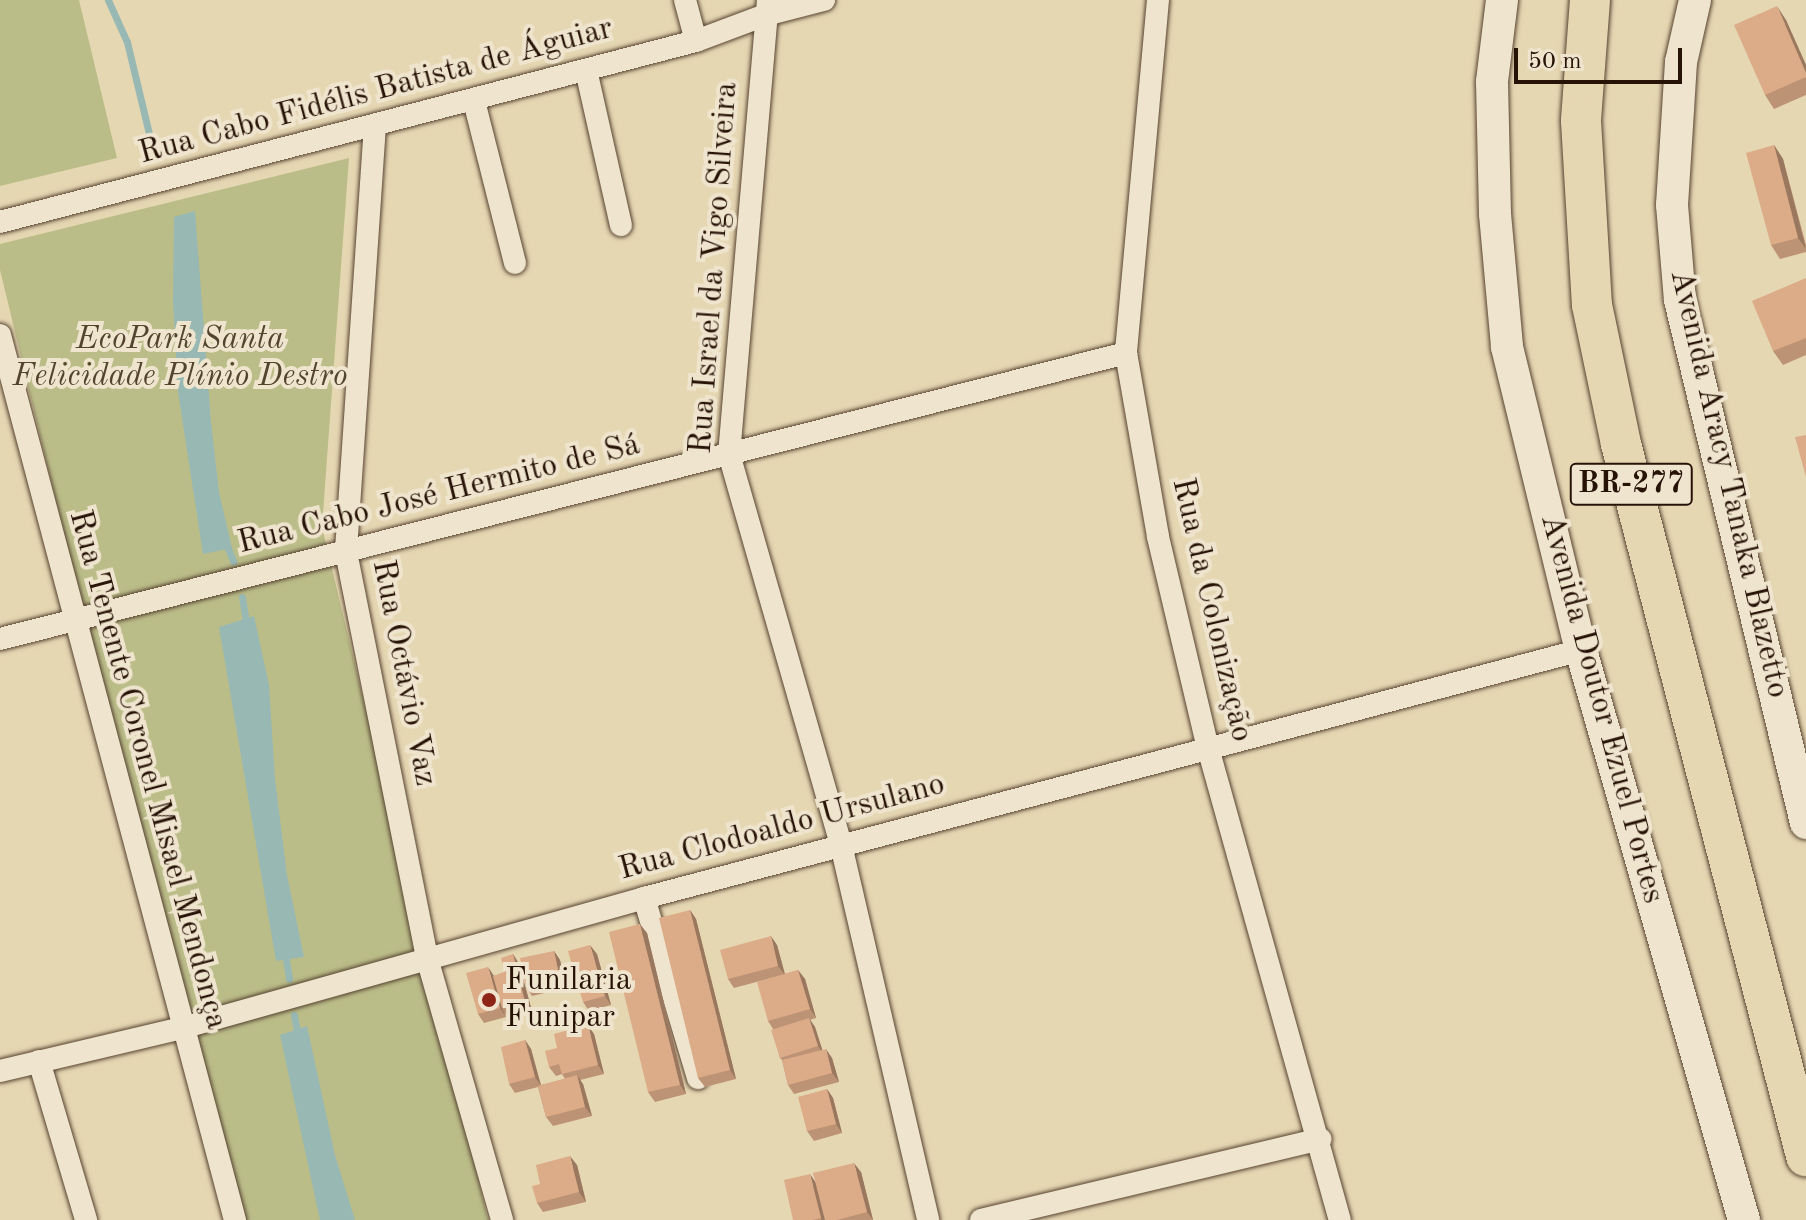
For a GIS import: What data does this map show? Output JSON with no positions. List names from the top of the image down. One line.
{"streets":{"highway":["BR-277"],"main road":["Avenida Aracy Tanaka Blazetto","Avenida Doutor Ezuel Portes"],"street":["Rua Cabo Fidélis Batista de Águiar","Rua Israel da Vigo Silveira","Rua Cabo José Hermito de Sá","Rua da Colonização","Rua Octávio Vaz","Rua Tenente Coronel Misael Mendonça","Rua Clodoaldo Ursulano"]},"crossings":[["Rua Cabo Fidélis Batista de Águiar","Rua Israel da Vigo Silveira"],["Rua Cabo Fidélis Batista de Águiar","Rua Octávio Vaz"],["Rua Israel da Vigo Silveira","Rua Cabo José Hermito de Sá"],["Rua Israel da Vigo Silveira","Rua Clodoaldo Ursulano"],["Rua Cabo José Hermito de Sá","Rua da Colonização"],["Rua Cabo José Hermito de Sá","Rua Octávio Vaz"],["Rua Cabo José Hermito de Sá","Rua Tenente Coronel Misael Mendonça"],["Rua da Colonização","Rua Clodoaldo Ursulano"],["Rua Octávio Vaz","Rua Clodoaldo Ursulano"],["Avenida Doutor Ezuel Portes","Rua Clodoaldo Ursulano"],["Rua Tenente Coronel Misael Mendonça","Rua Clodoaldo Ursulano"]],"parks":["EcoPark Santa Felicidade Plínio Destro"],"places":["Funilaria Funipar"],"scale_bar":"50 m"}
